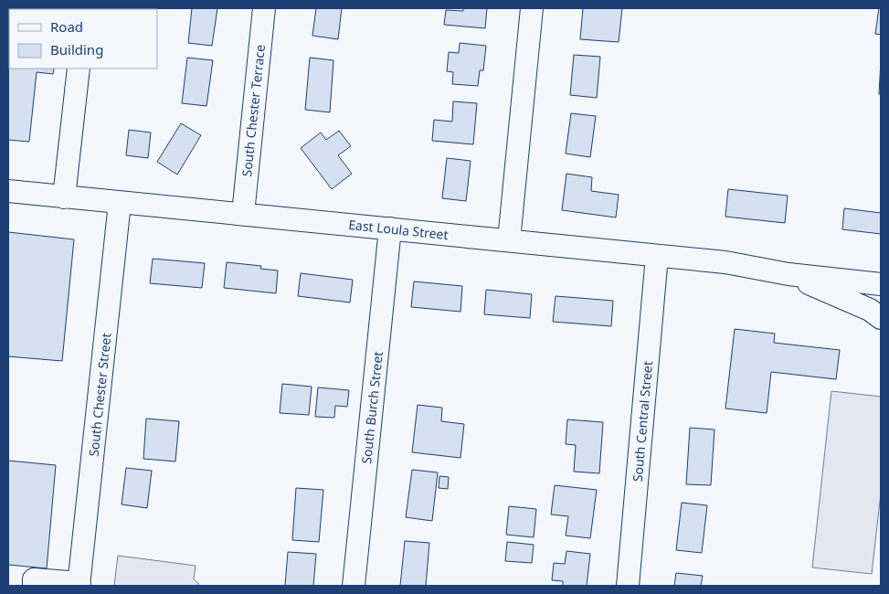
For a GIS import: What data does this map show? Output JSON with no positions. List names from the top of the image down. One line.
{"streets":{"street":["South Chester Terrace","East Loula Street","South Chester Street","South Burch Street","South Central Street"]},"crossings":[["South Chester Terrace","East Loula Street"],["East Loula Street","South Chester Street"],["East Loula Street","South Burch Street"],["East Loula Street","South Central Street"]],"legend":["Road","Building"]}
